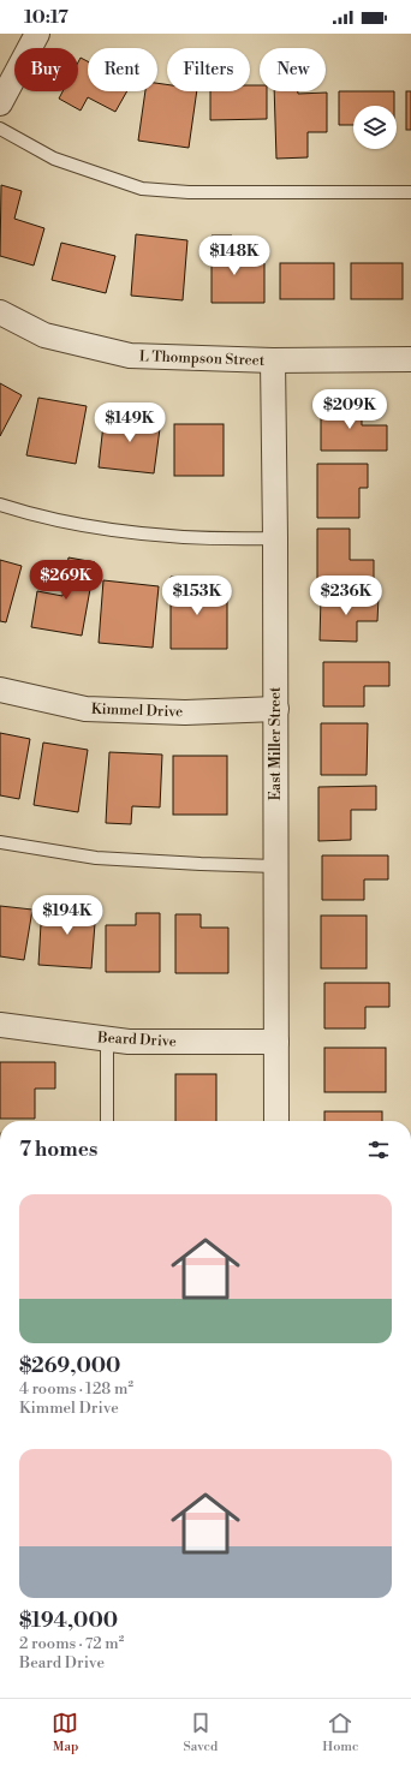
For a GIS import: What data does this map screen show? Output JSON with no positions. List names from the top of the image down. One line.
{"streets":{"street":["L Thompson Street","Kimmel Drive","East Miller Street","Beard Drive"]},"crossings":[["L Thompson Street","East Miller Street"],["Kimmel Drive","East Miller Street"],["East Miller Street","Beard Drive"]],"page":{"status":"10:17","chip":["Buy","Rent","Filters","New"],"price":["$148K","$209K","$149K","$269K","$153K","$236K","$194K"],"heading":"7 homes","list":[{"name":"$269,000","note":"4 rooms · 128 m² · Kimmel Drive"},{"name":"$194,000","note":"2 rooms · 72 m² · Beard Drive"}],"tabs":["Map","Saved","Home"]}}
